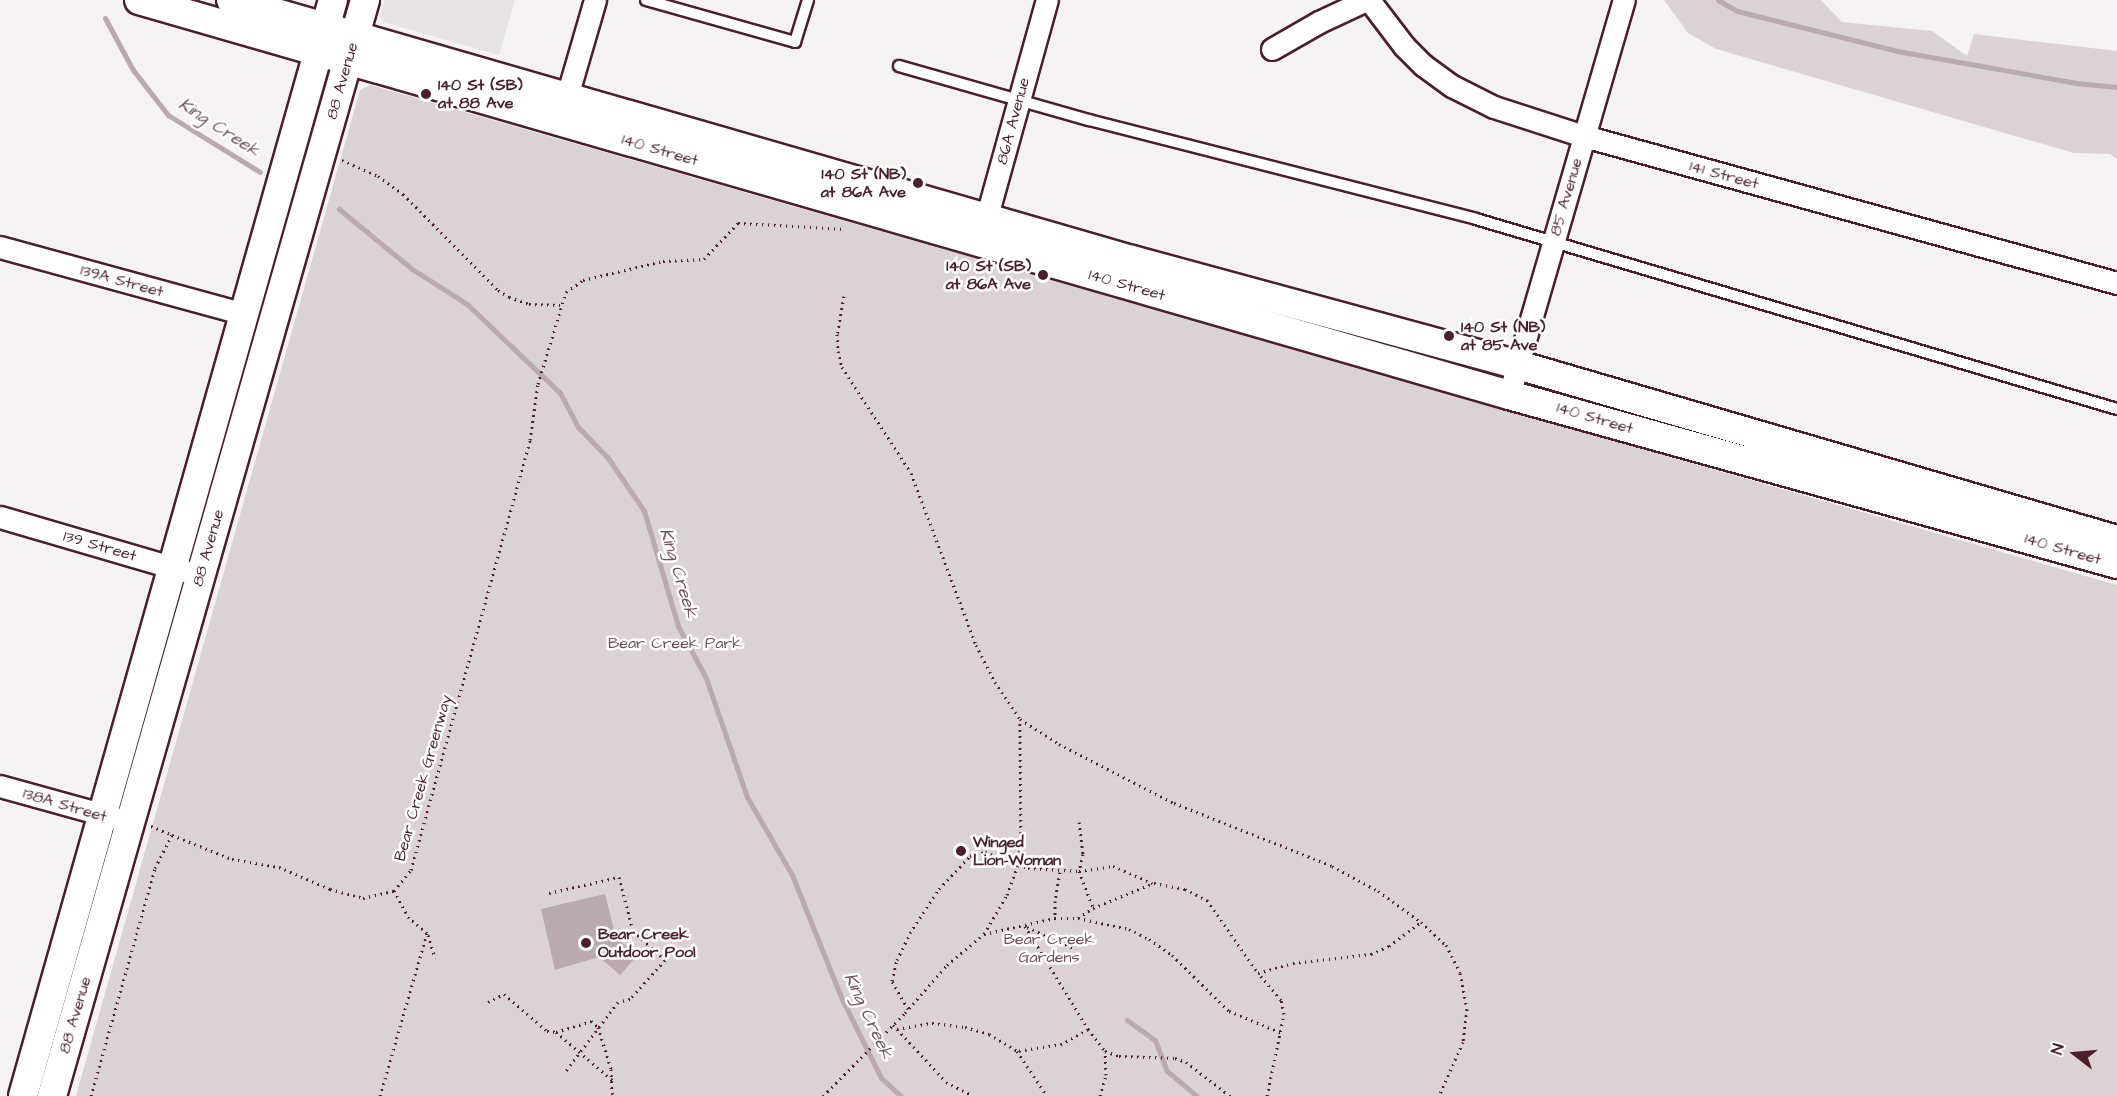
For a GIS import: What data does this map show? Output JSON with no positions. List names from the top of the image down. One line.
{"streets":{"main road":["88 Avenue","140 Street"],"street":["86A Avenue","141 Street","85 Avenue","139A Street","139 Street","138A Street"],"path":["Bear Creek Greenway"]},"crossings":[["88 Avenue","140 Street"],["88 Avenue","139A Street"],["88 Avenue","139 Street"],["88 Avenue","138A Street"],["86A Avenue","140 Street"],["140 Street","85 Avenue"],["141 Street","85 Avenue"]],"water":["King Creek"],"parks":["Bear Creek Park","Bear Creek Gardens"],"places":["140 St (SB) at 88 Ave","140 St (NB) at 86A Ave","140 St (SB) at 86A Ave","140 St (NB) at 85 Ave","Winged Lion-Woman","Bear Creek Outdoor Pool"],"north":"left"}
